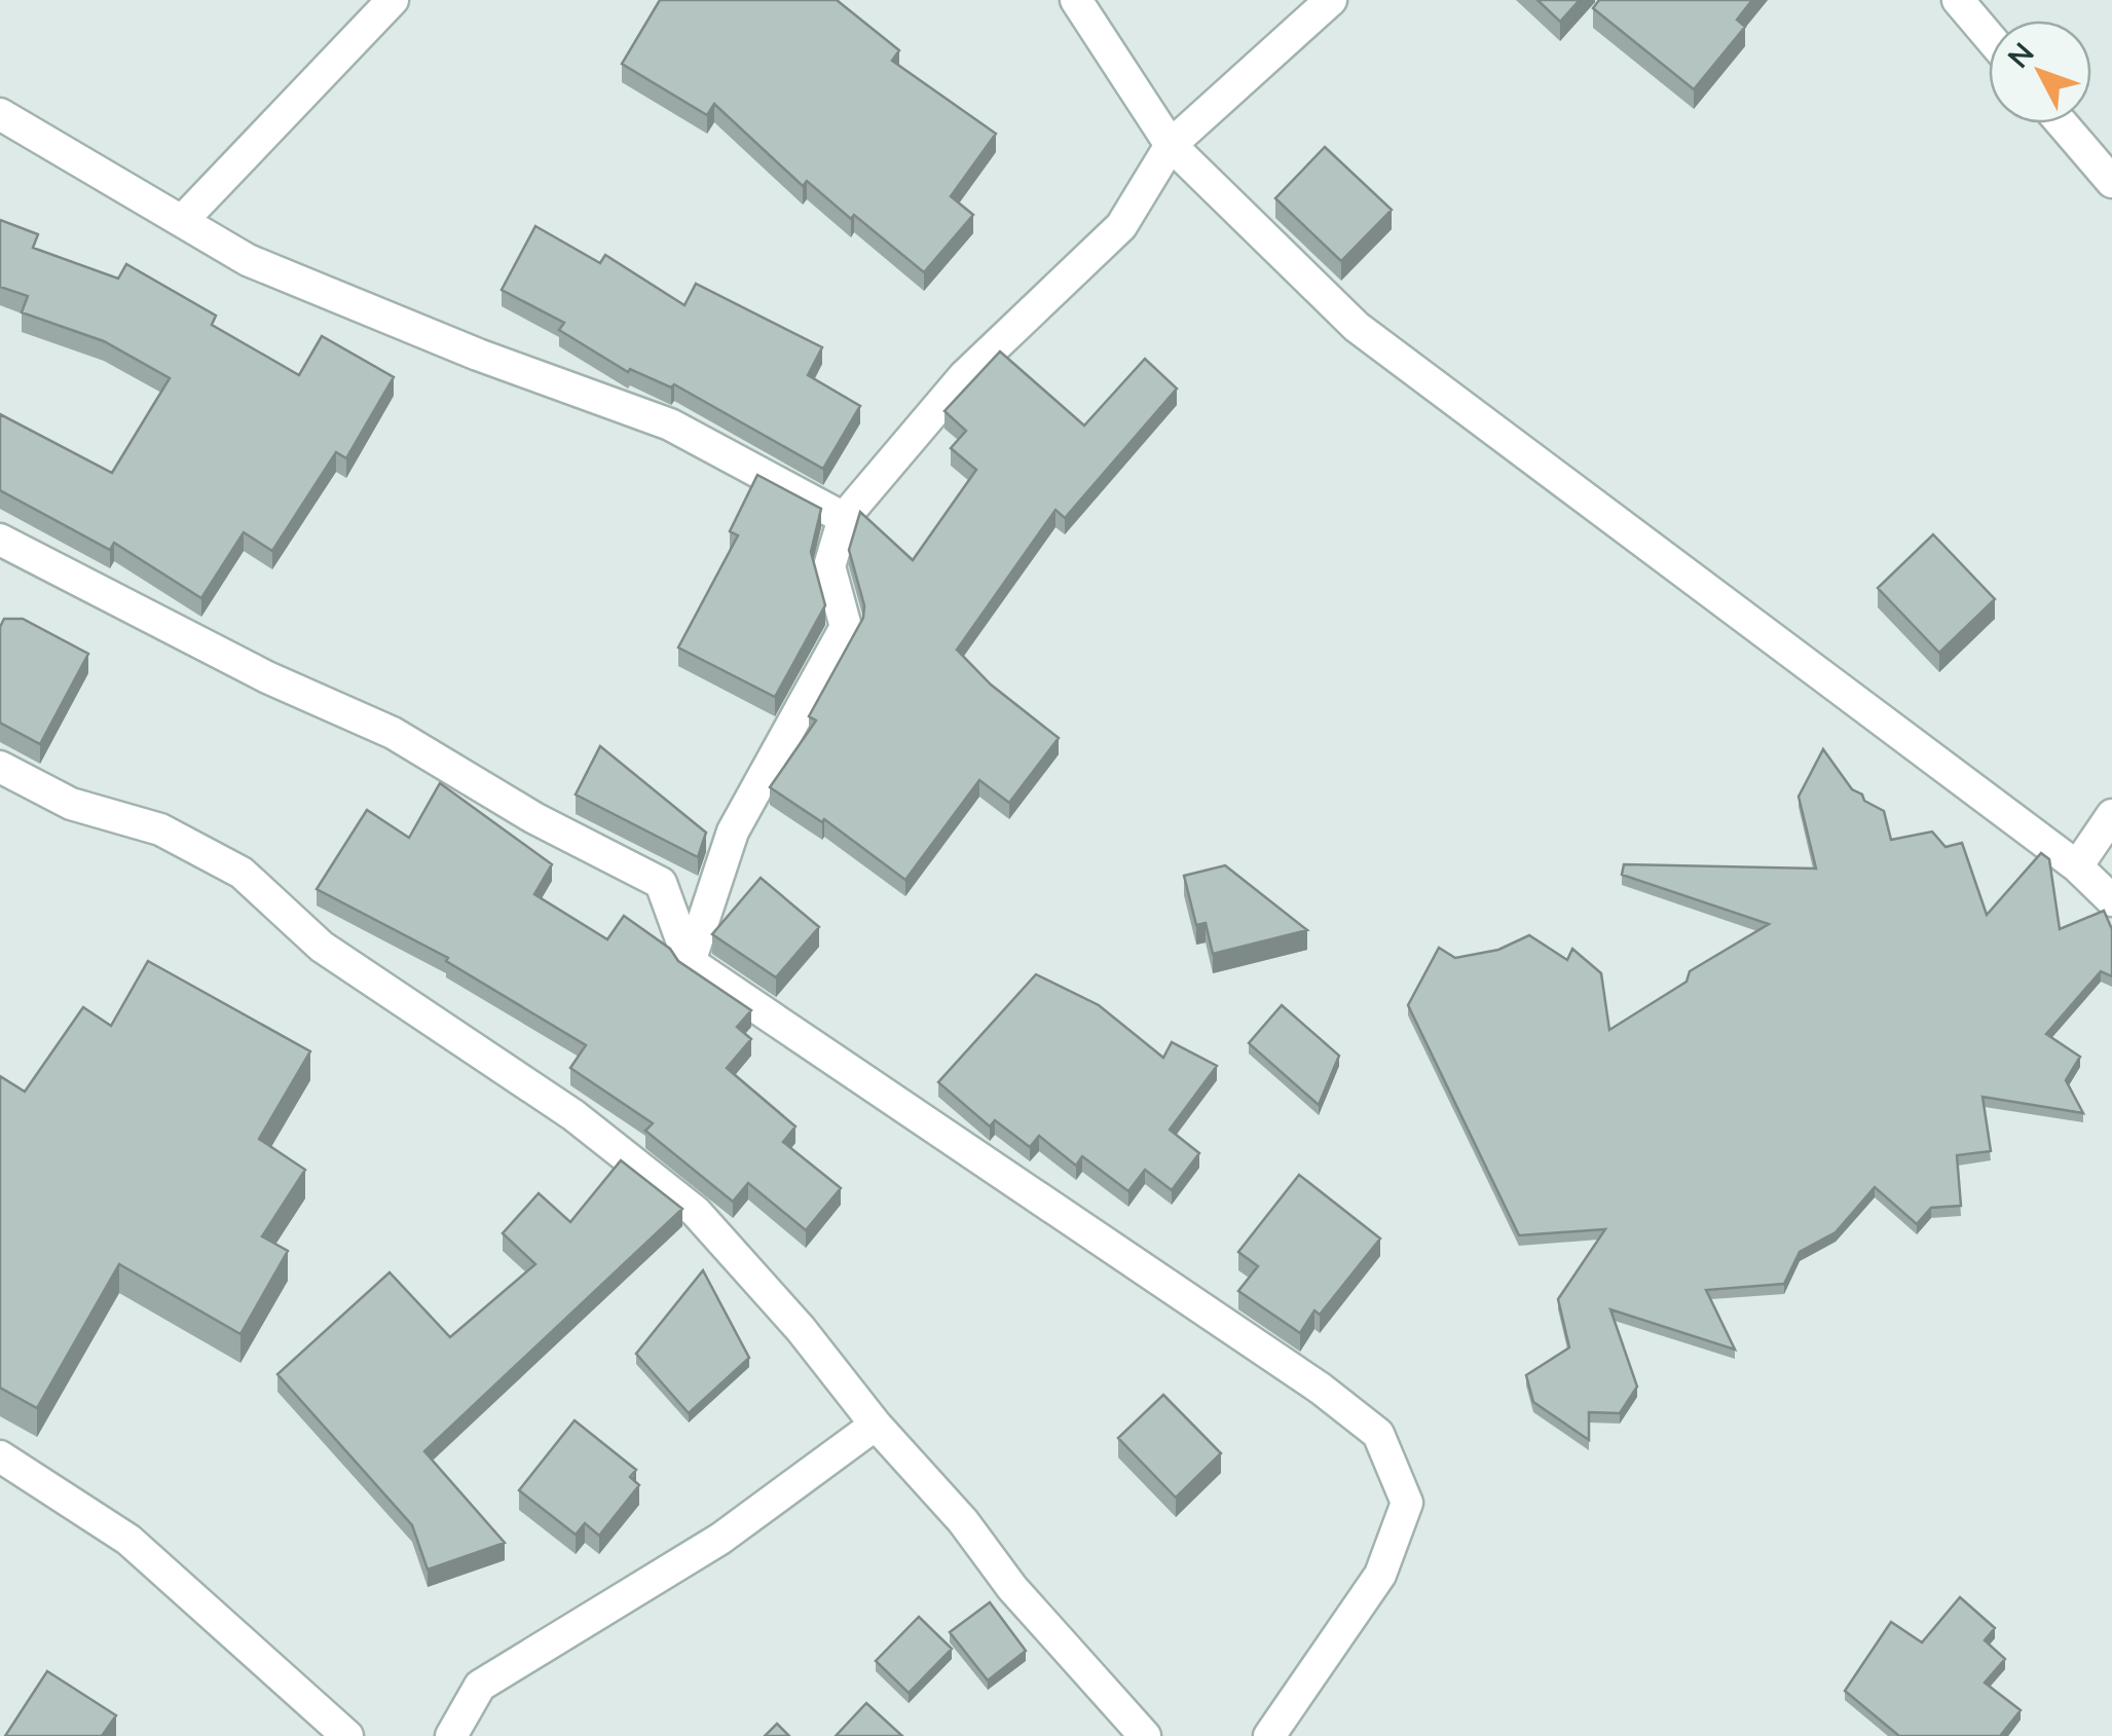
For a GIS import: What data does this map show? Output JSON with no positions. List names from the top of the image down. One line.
{"north":"top left"}
